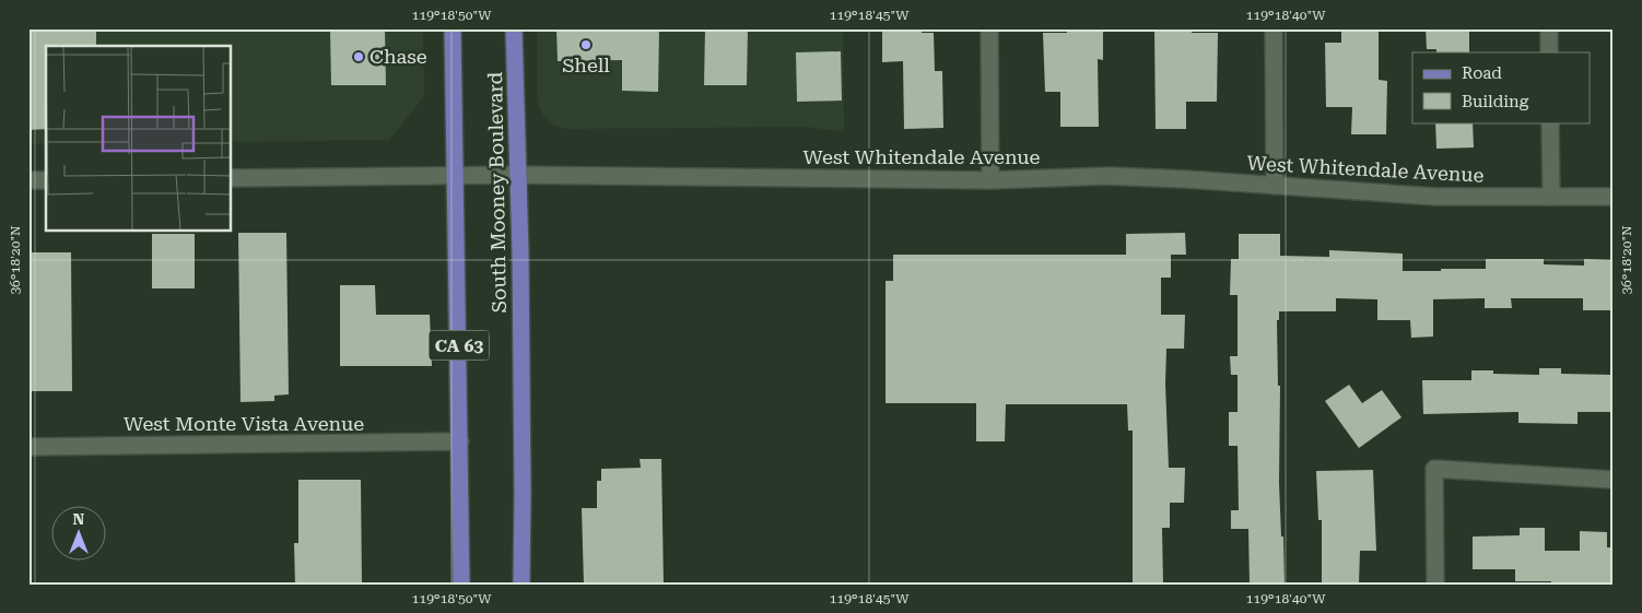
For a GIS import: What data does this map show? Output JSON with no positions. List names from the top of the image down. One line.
{"streets":{"main road":["South Mooney Boulevard","CA 63"],"street":["West Whitendale Avenue","West Monte Vista Avenue"]},"crossings":[["West Whitendale Avenue","South Mooney Boulevard"],["West Whitendale Avenue","CA 63"],["CA 63","West Monte Vista Avenue"]],"places":["Shell","Chase"],"legend":["Road","Building"],"north":"top","coordinates":["119°18'50\"W","119°18'45\"W","119°18'40\"W","36°18'20\"N"]}
